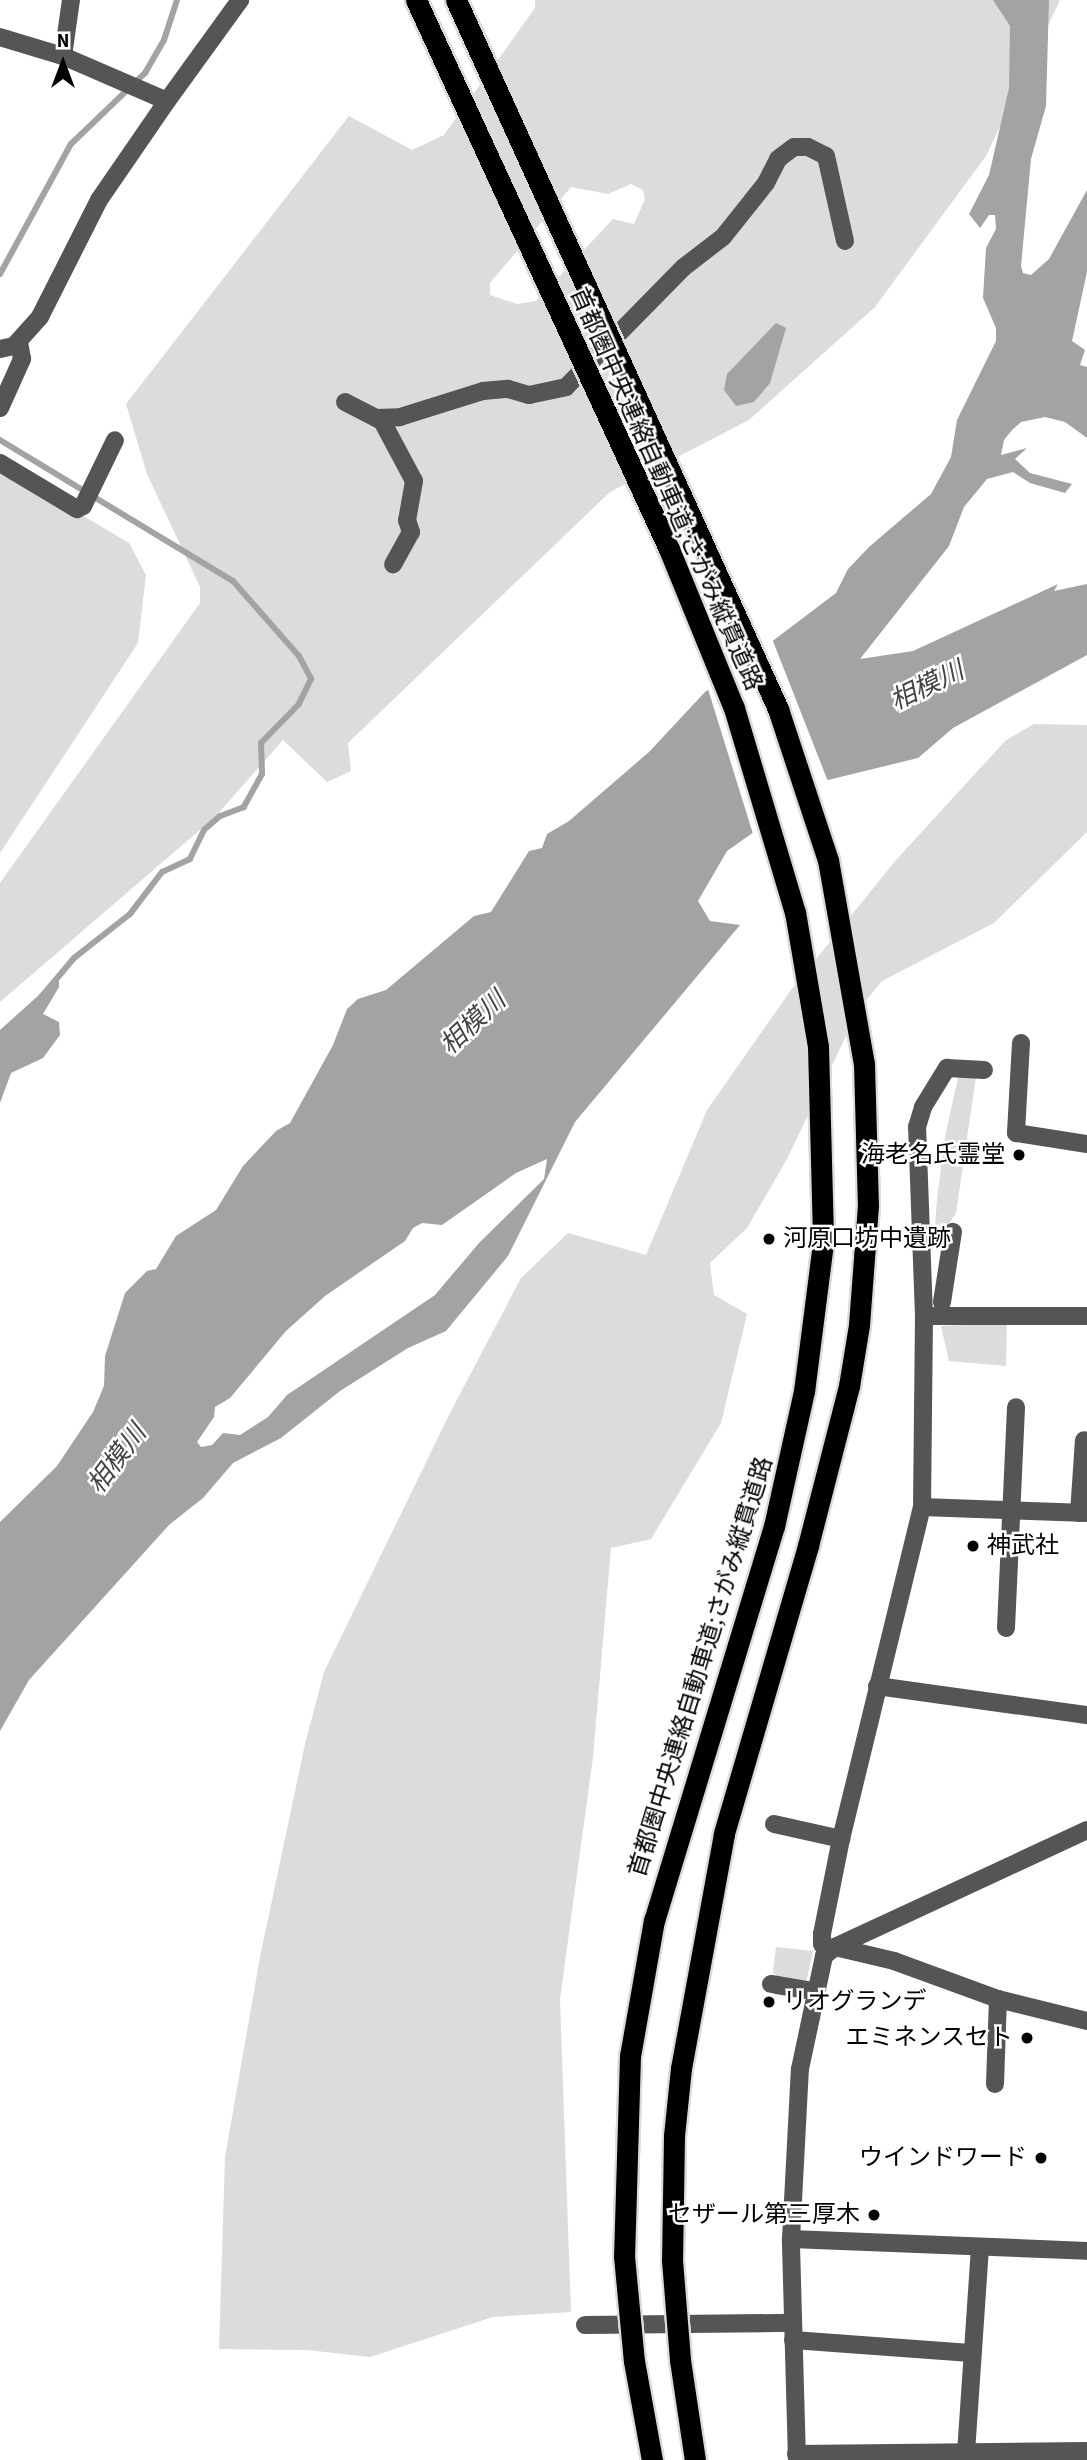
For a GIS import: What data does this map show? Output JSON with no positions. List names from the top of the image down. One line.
{"streets":{"highway":["首都圏中央連絡自動車道;さがみ縦貫道路"]},"water":["相模川"],"places":["海老名氏霊堂","河原口坊中遺跡","神武社","リオグランデ","エミネンスセト","ウインドワード","セザール第三厚木"],"north":"top"}
